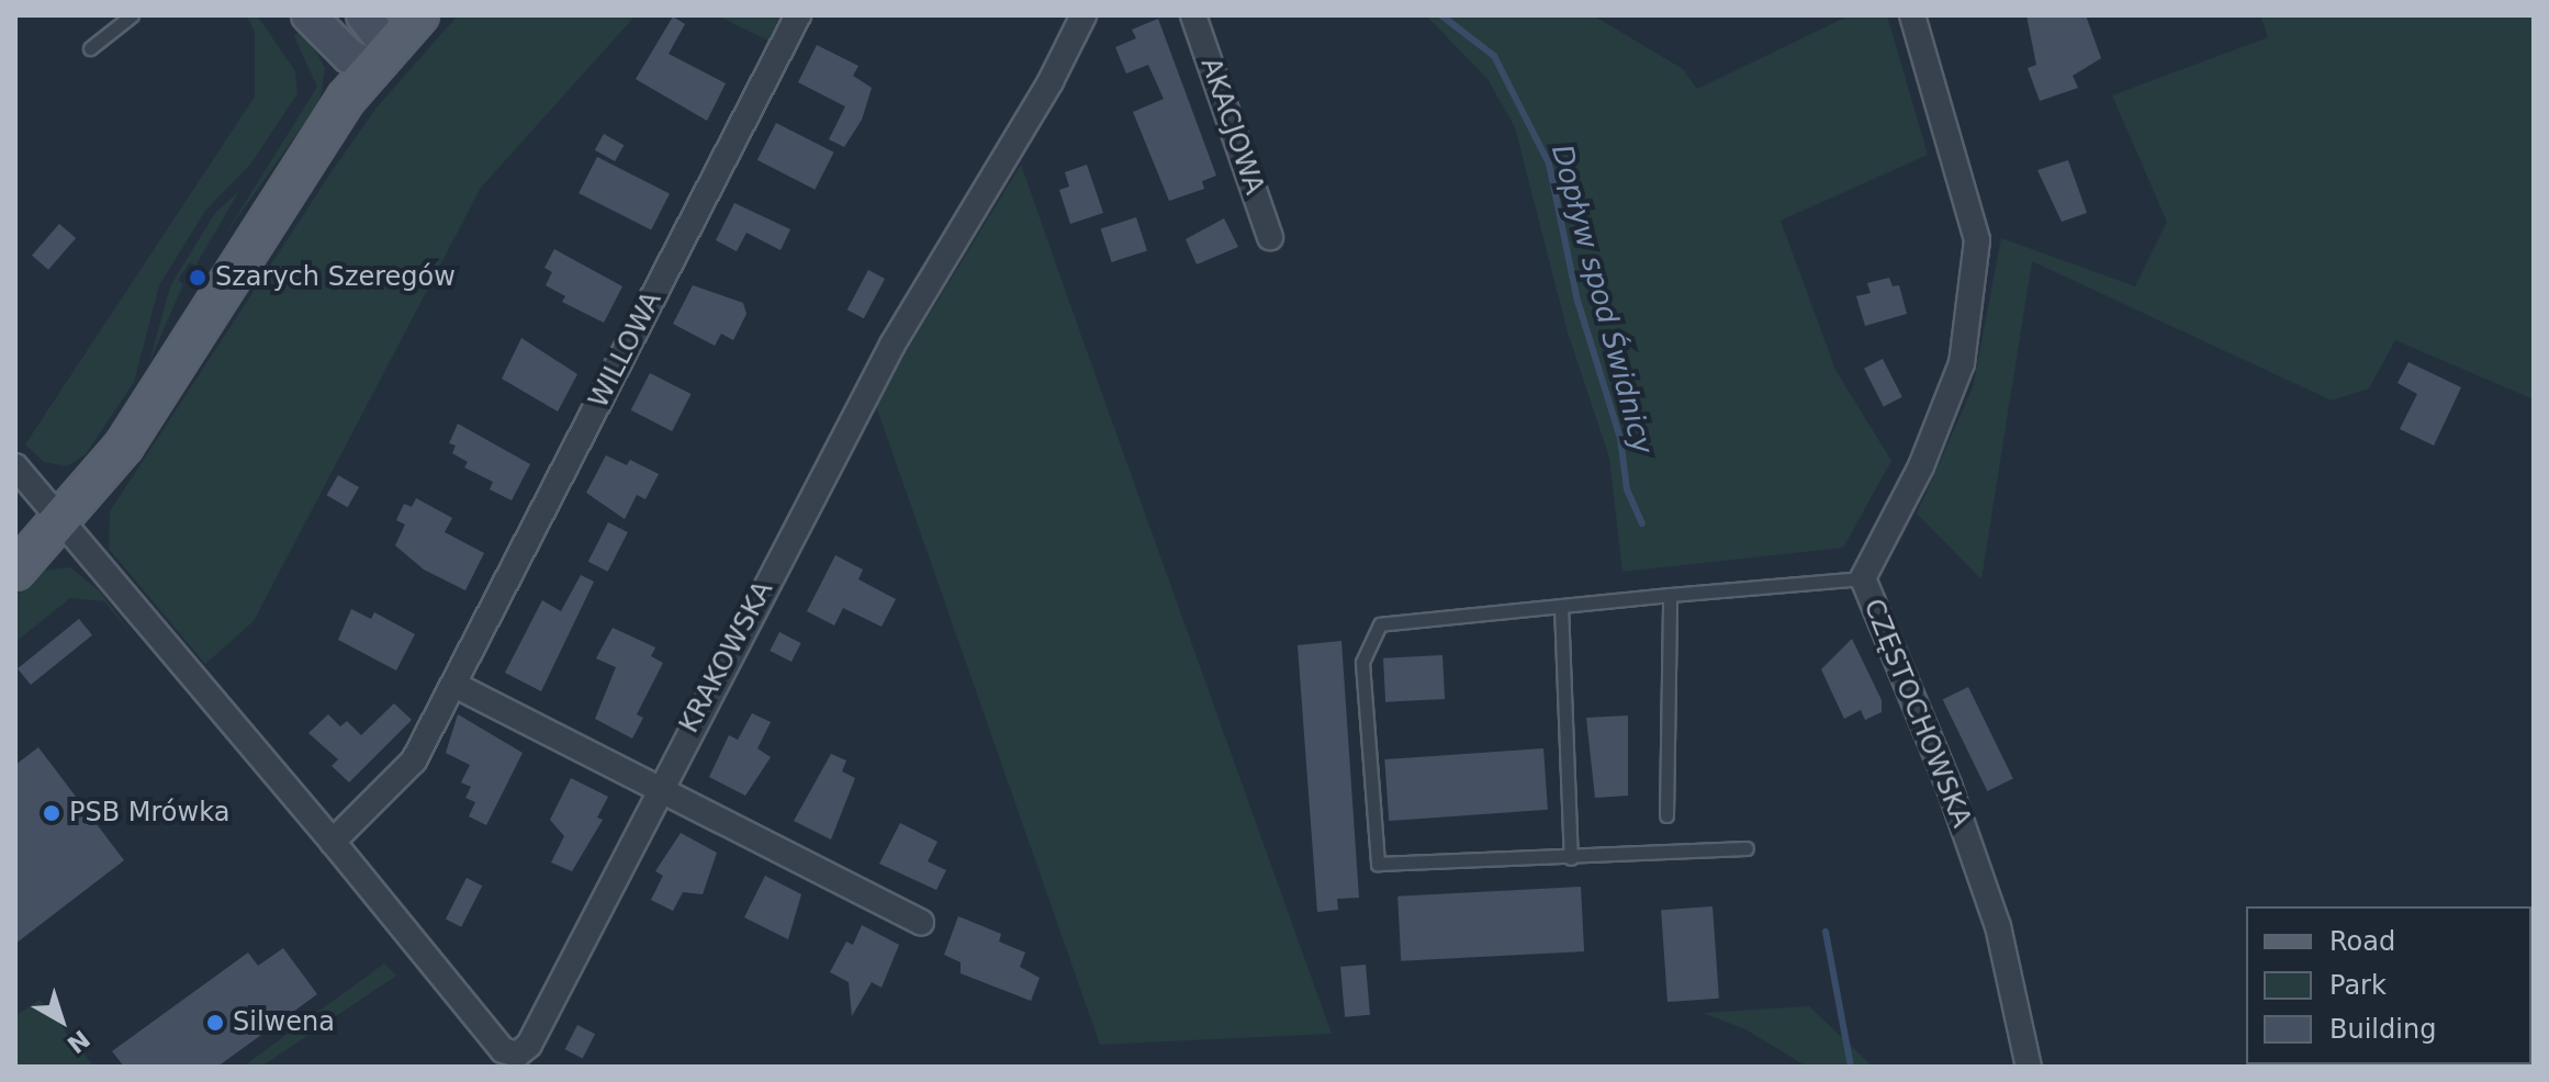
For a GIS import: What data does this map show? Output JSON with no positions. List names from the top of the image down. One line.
{"streets":{"street":["AKACJOWA","WILLOWA","KRAKOWSKA","CZĘSTOCHOWSKA"]},"crossings":[["WILLOWA","KRAKOWSKA"]],"water":["Dopływ spod Świdnicy"],"places":["Szarych Szeregów","PSB Mrówka","Silwena"],"legend":["Road","Park","Building"],"north":"bottom right"}
